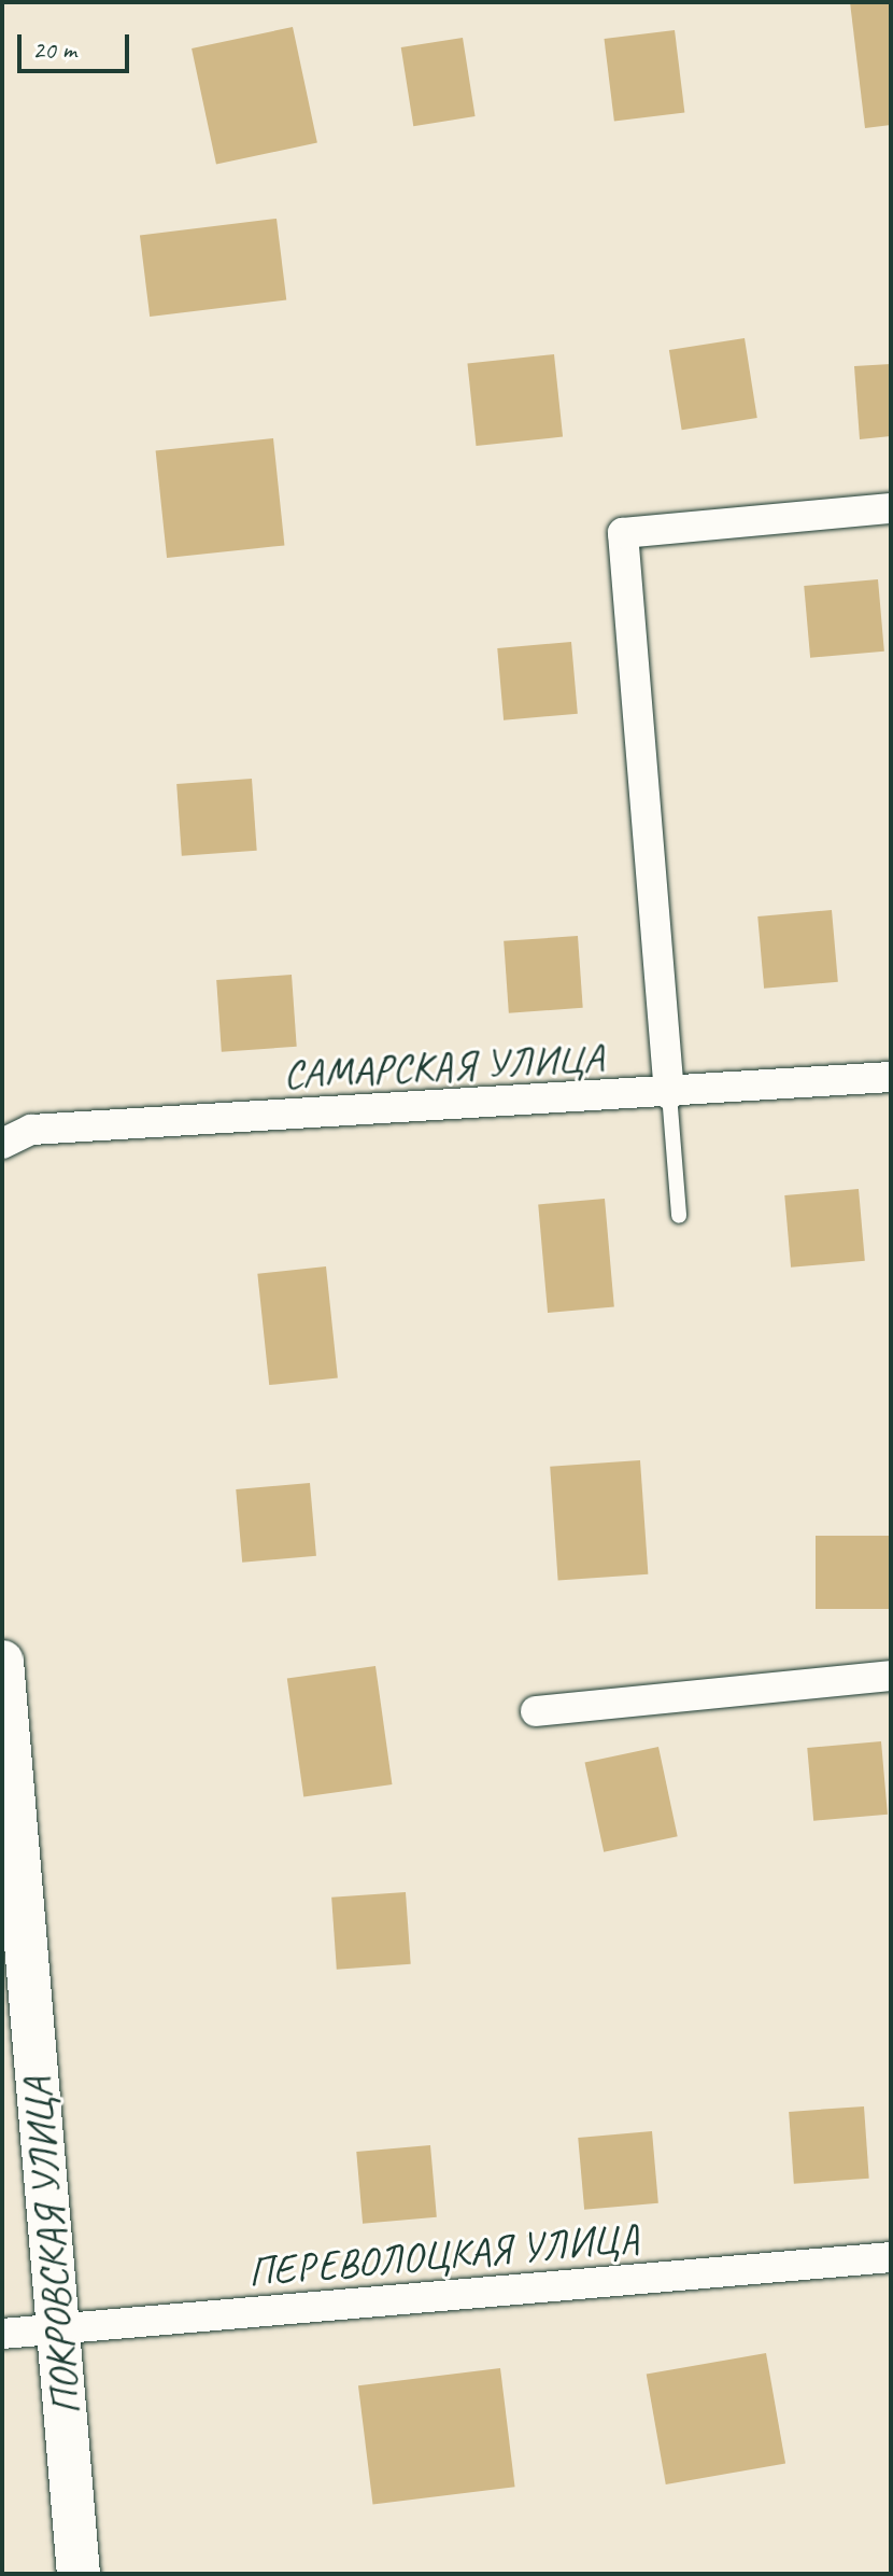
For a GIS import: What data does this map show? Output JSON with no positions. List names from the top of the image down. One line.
{"streets":{"street":["САМАРСКАЯ УЛИЦА","ПОКРОВСКАЯ УЛИЦА","ПЕРЕВОЛОЦКАЯ УЛИЦА"]},"crossings":[["ПОКРОВСКАЯ УЛИЦА","ПЕРЕВОЛОЦКАЯ УЛИЦА"]],"scale_bar":"20 m"}
